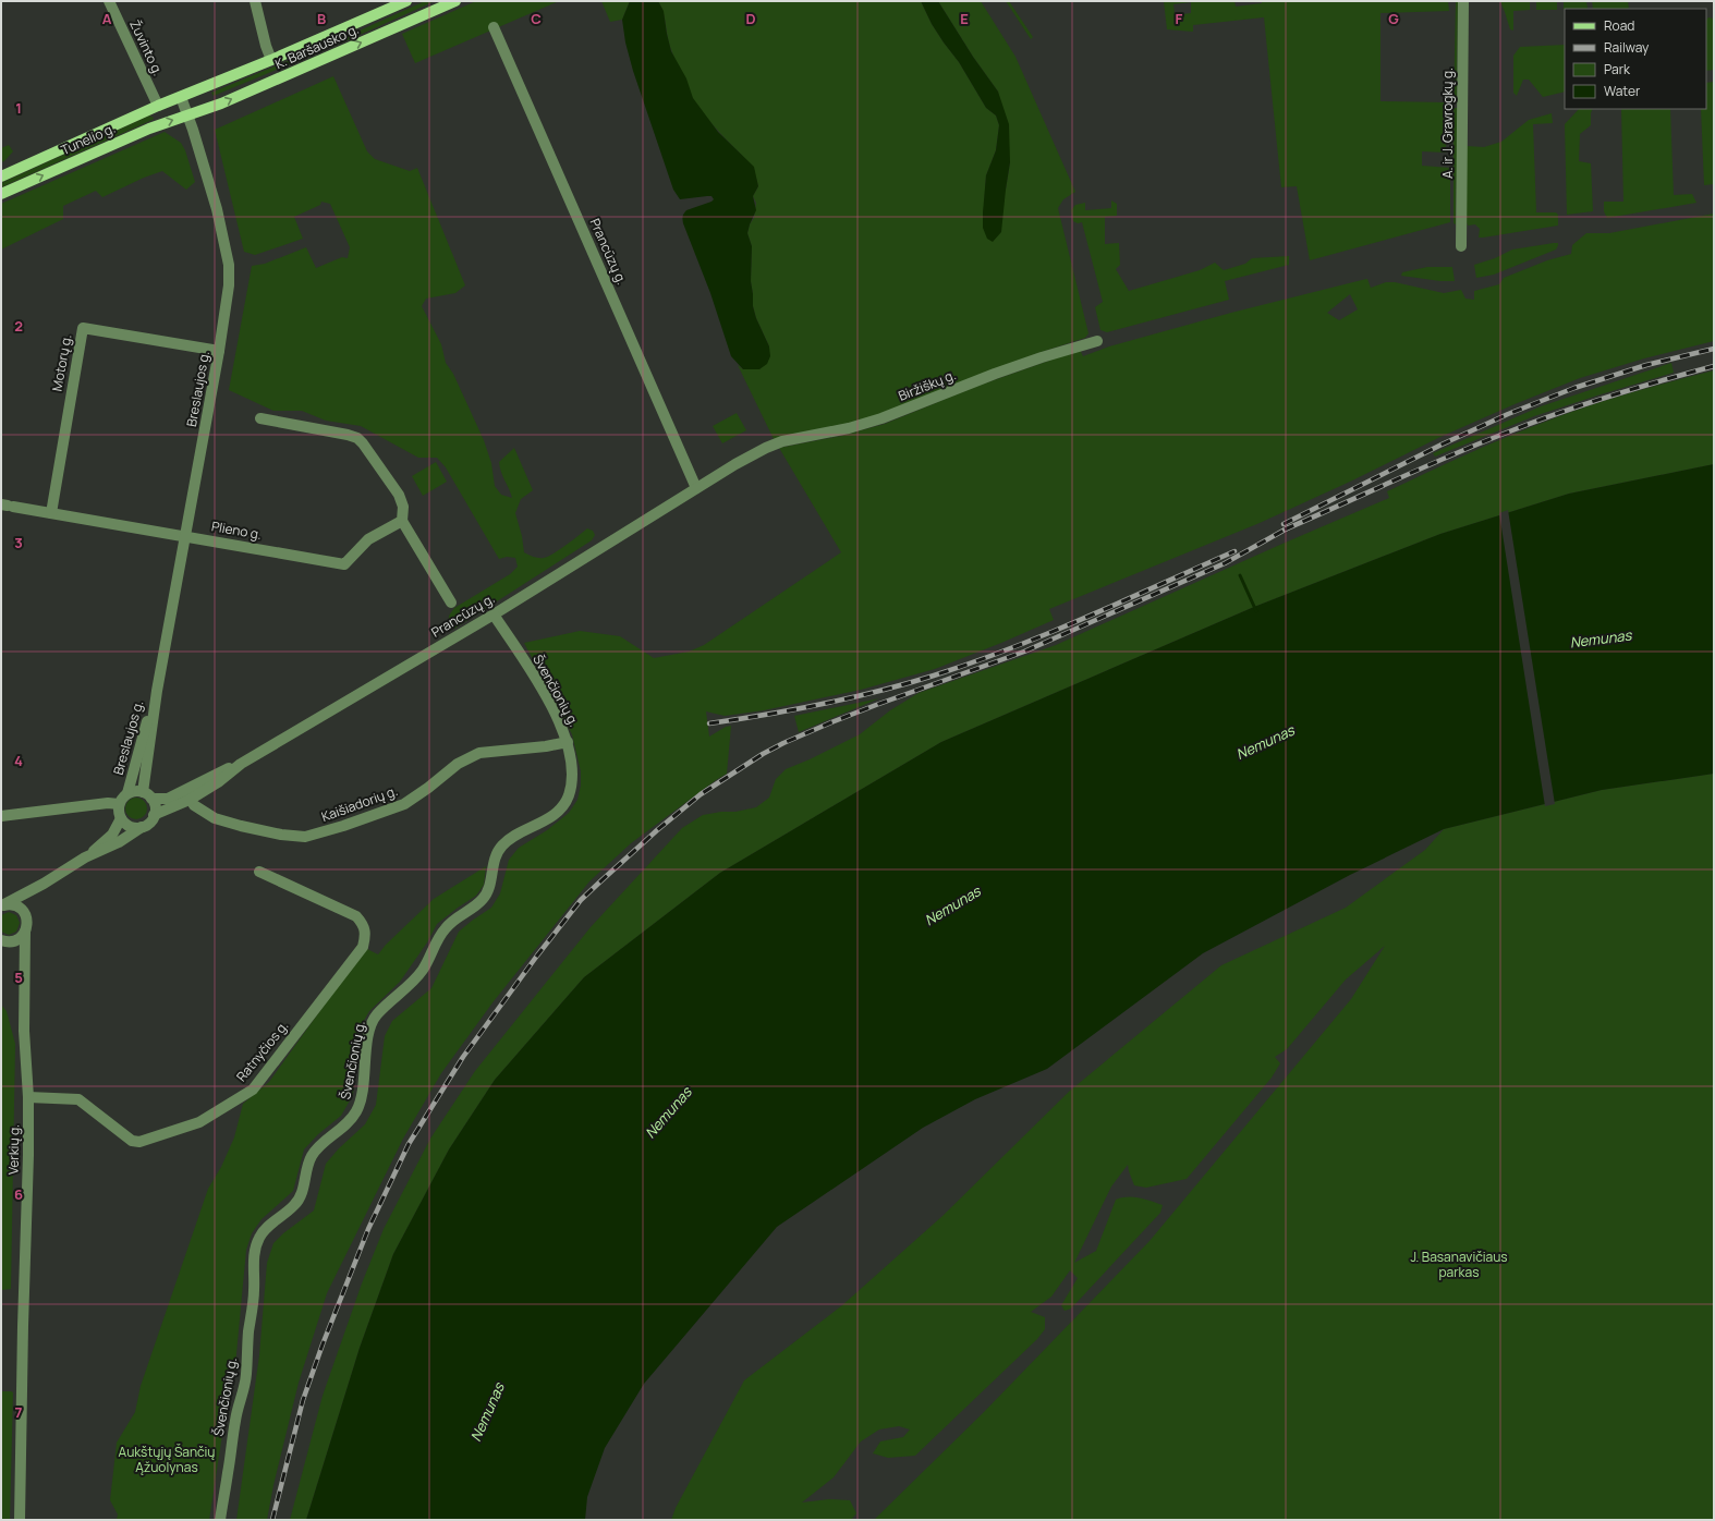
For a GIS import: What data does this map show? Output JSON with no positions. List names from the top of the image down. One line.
{"streets":{"main road":["K. Baršausko g.","Tunelio g."],"street":["Žuvinto g.","A. ir J. Gravrogkų g.","Prancūzų g.","Motorų g.","Biržiškų g.","Breslaujos g.","Plieno g.","Švenčionių g.","Kaišiadorių g.","Ratnyčios g.","Verkių g."]},"crossings":[["K. Baršausko g.","Tunelio g."],["K. Baršausko g.","Breslaujos g."],["Žuvinto g.","Tunelio g."],["Tunelio g.","Breslaujos g."],["Prancūzų g.","Biržiškų g."],["Prancūzų g.","Breslaujos g."],["Prancūzų g.","Švenčionių g."],["Prancūzų g.","Kaišiadorių g."],["Motorų g.","Breslaujos g."],["Motorų g.","Plieno g."],["Breslaujos g.","Plieno g."],["Švenčionių g.","Kaišiadorių g."],["Ratnyčios g.","Verkių g."]],"water":["Nemunas"],"parks":["J. Basanavičiaus parkas","Aukštųjų Šančių Ąžuolynas"],"legend":["Road","Railway","Park","Water"],"grid":{"columns":["A","B","C","D","E","F","G"],"rows":["1","2","3","4","5","6","7"]}}
